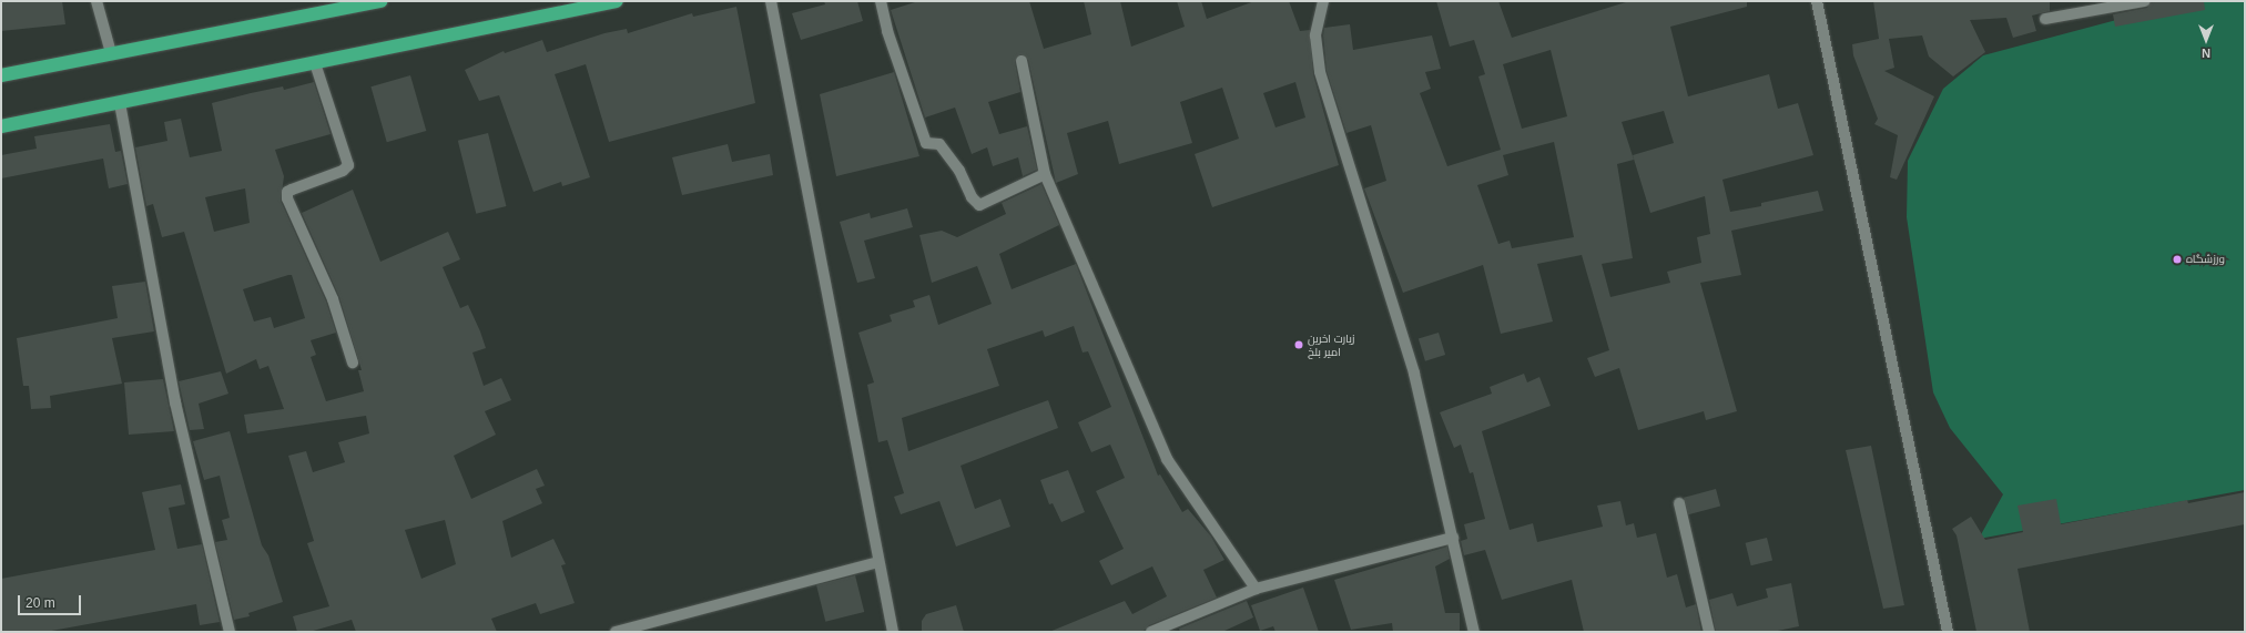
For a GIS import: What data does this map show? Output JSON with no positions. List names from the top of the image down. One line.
{"places":["ورزشگاه","زیارت اخرین امیر بلخ"],"scale_bar":"20 m","north":"bottom"}
